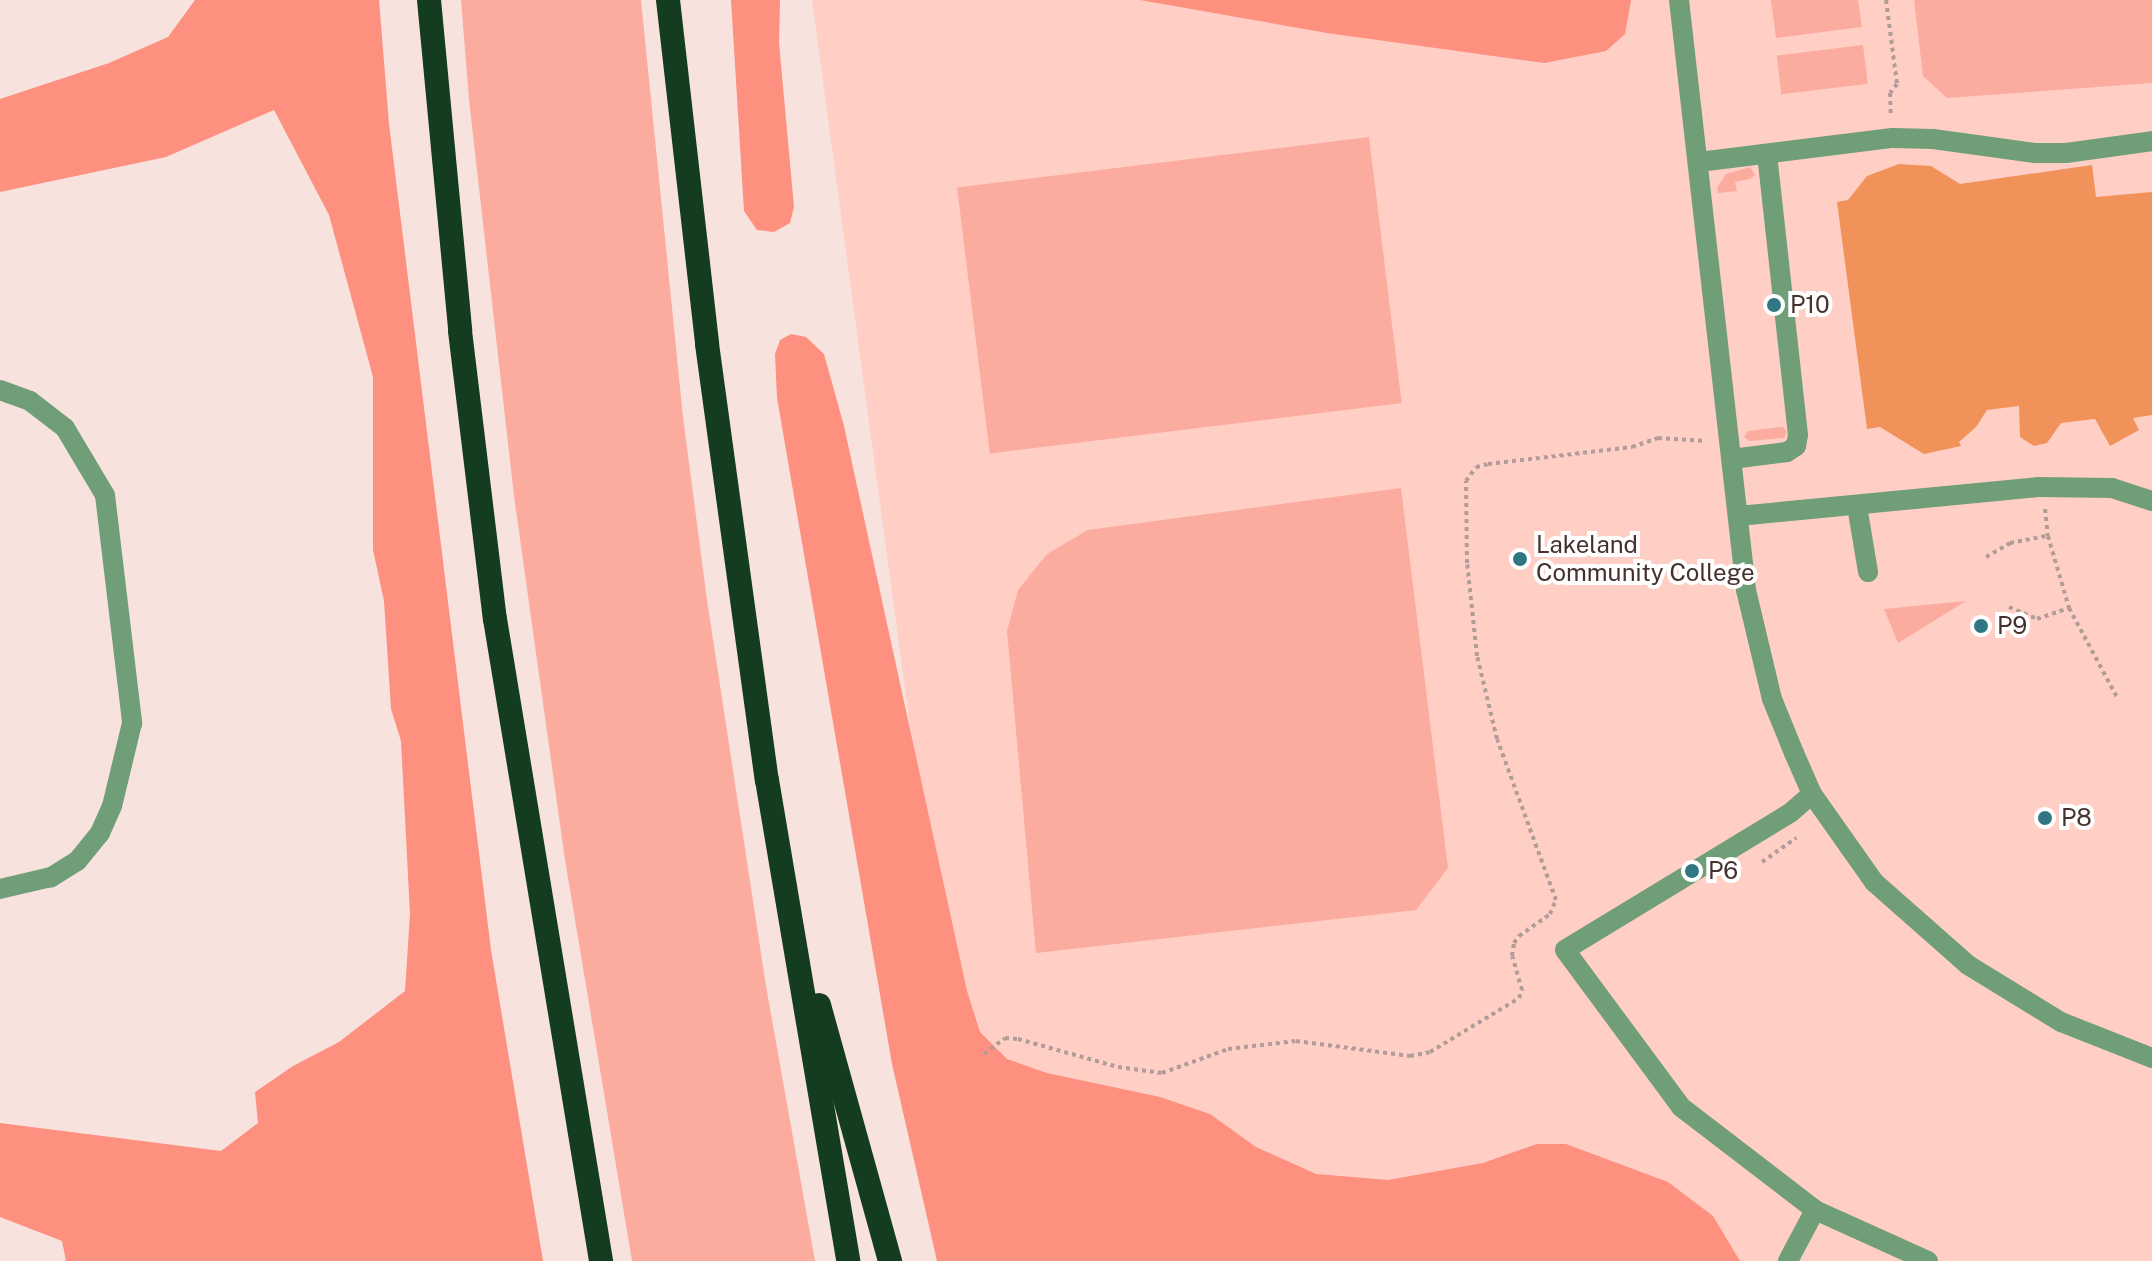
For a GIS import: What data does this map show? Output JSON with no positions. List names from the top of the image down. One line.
{"places":["P10","Lakeland Community College","P9","P8","P6"]}
